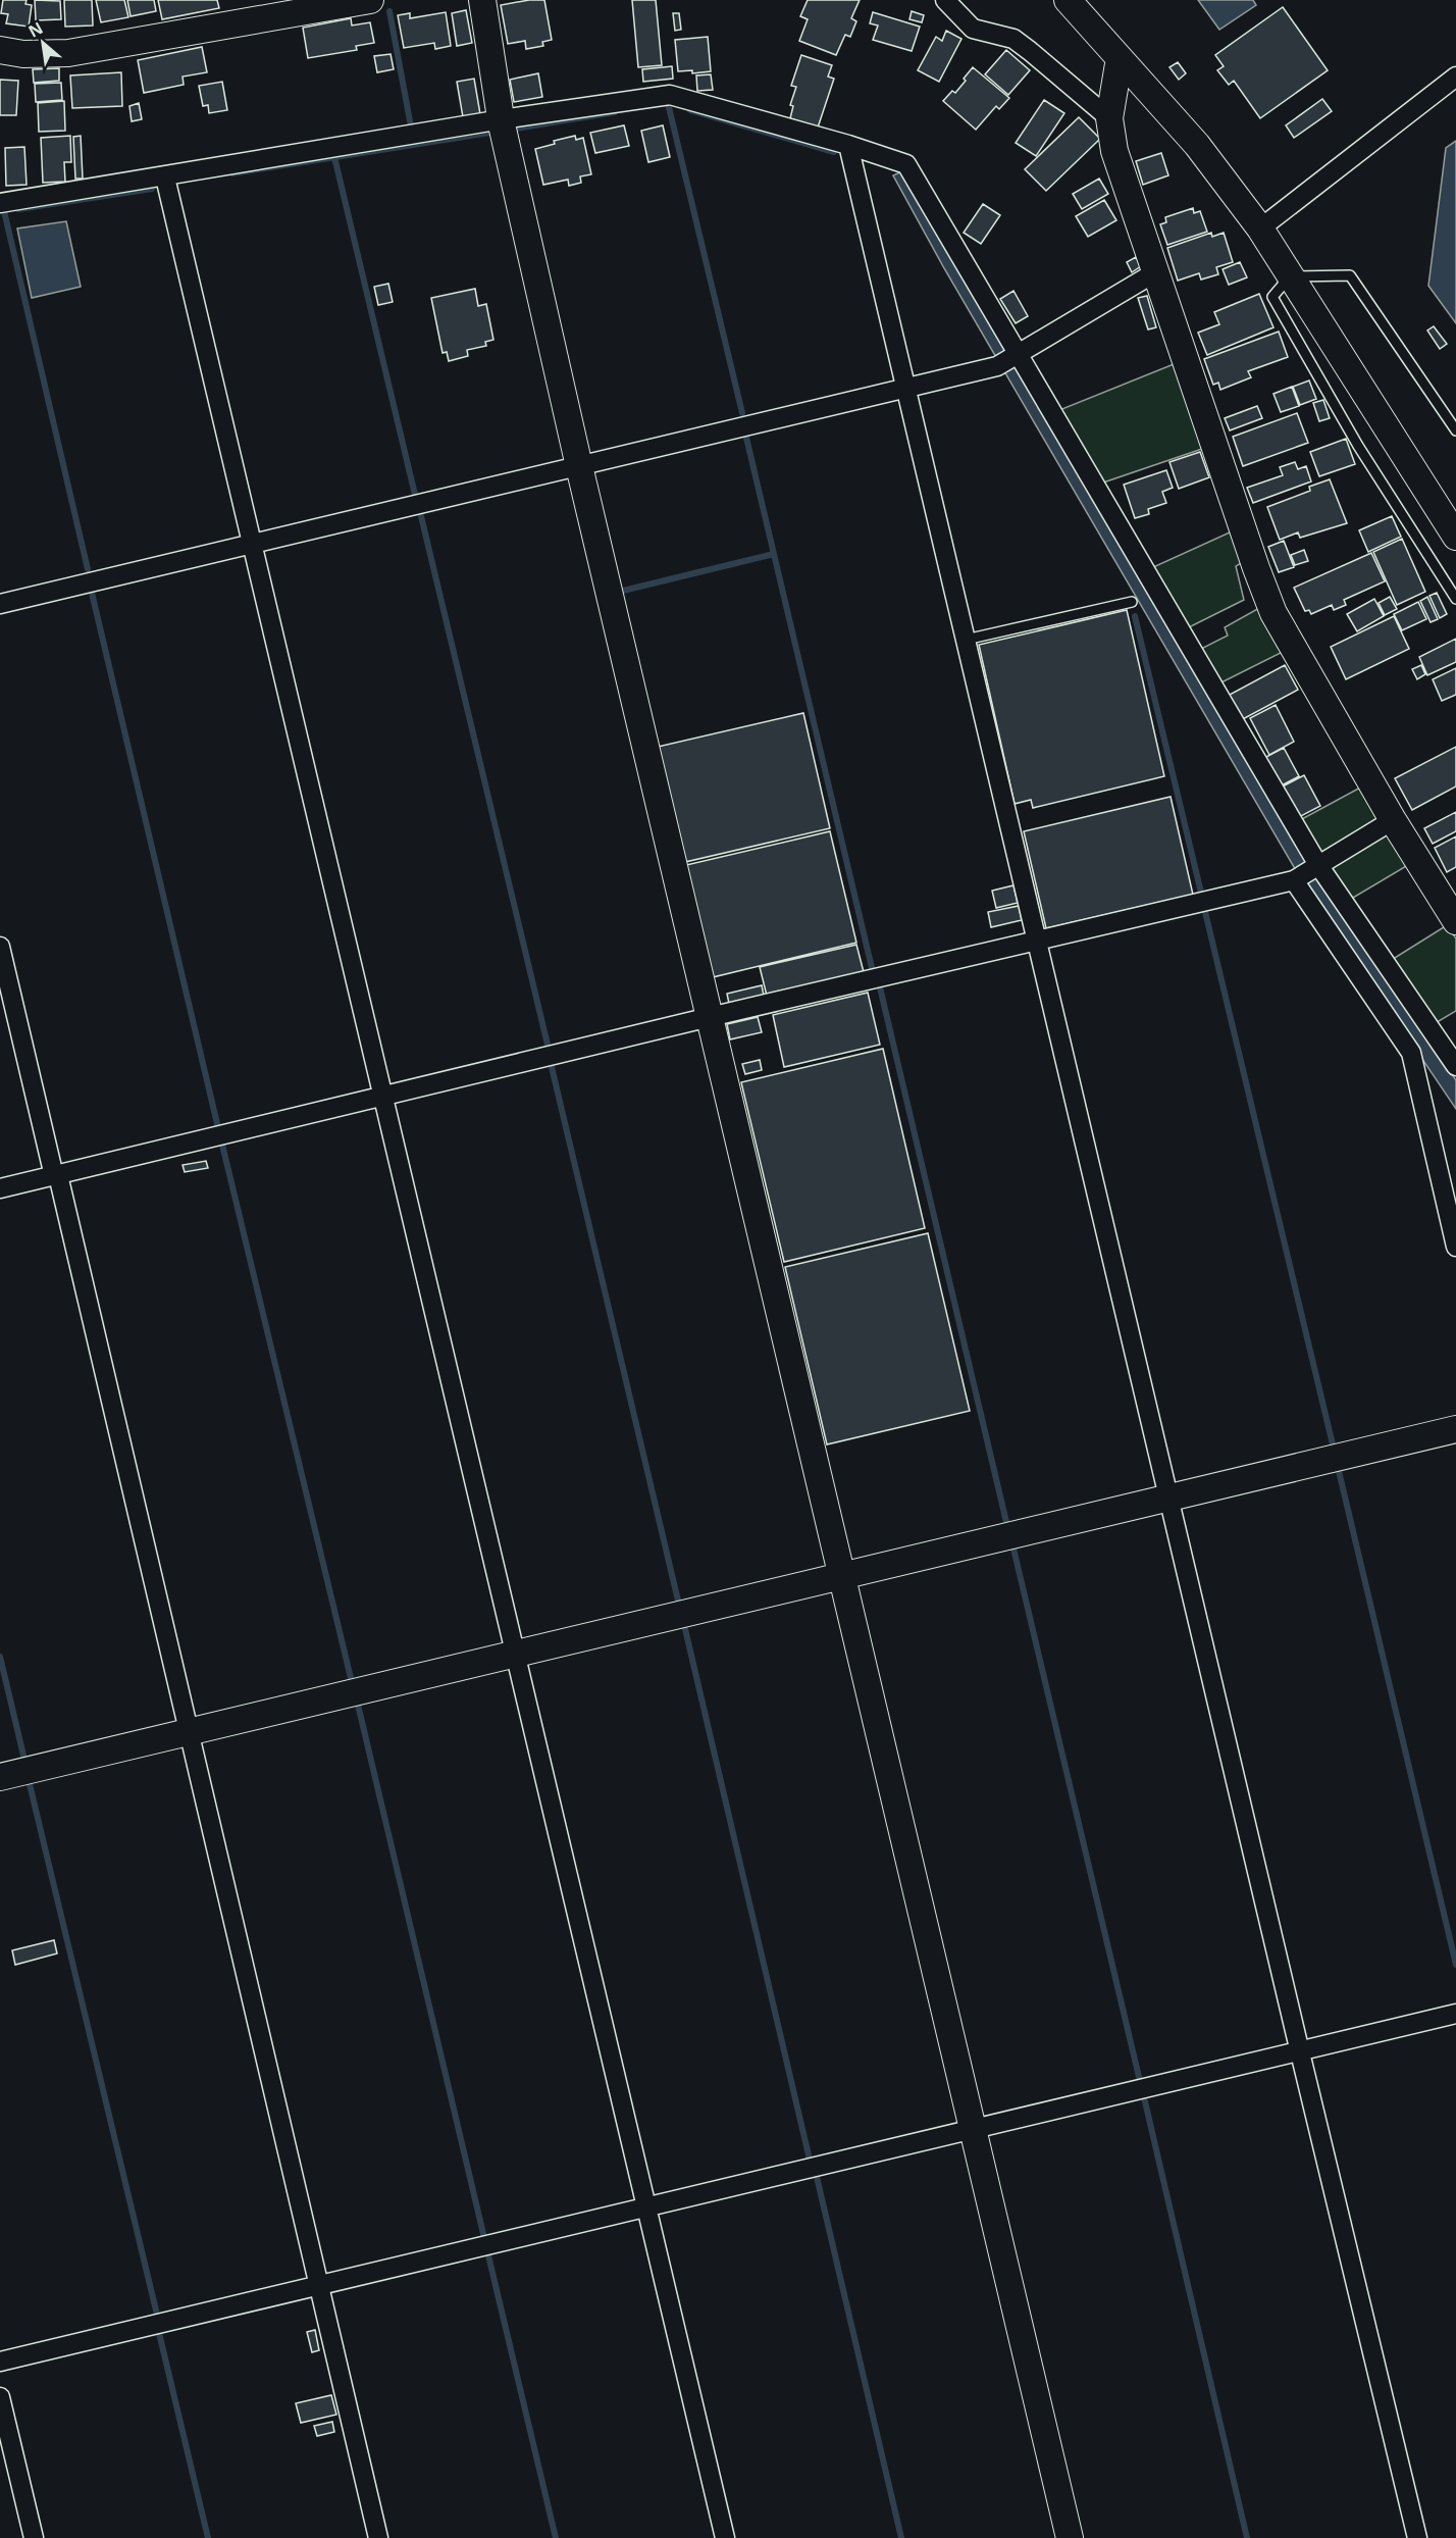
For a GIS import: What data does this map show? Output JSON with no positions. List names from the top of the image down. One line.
{"north":"top left"}
